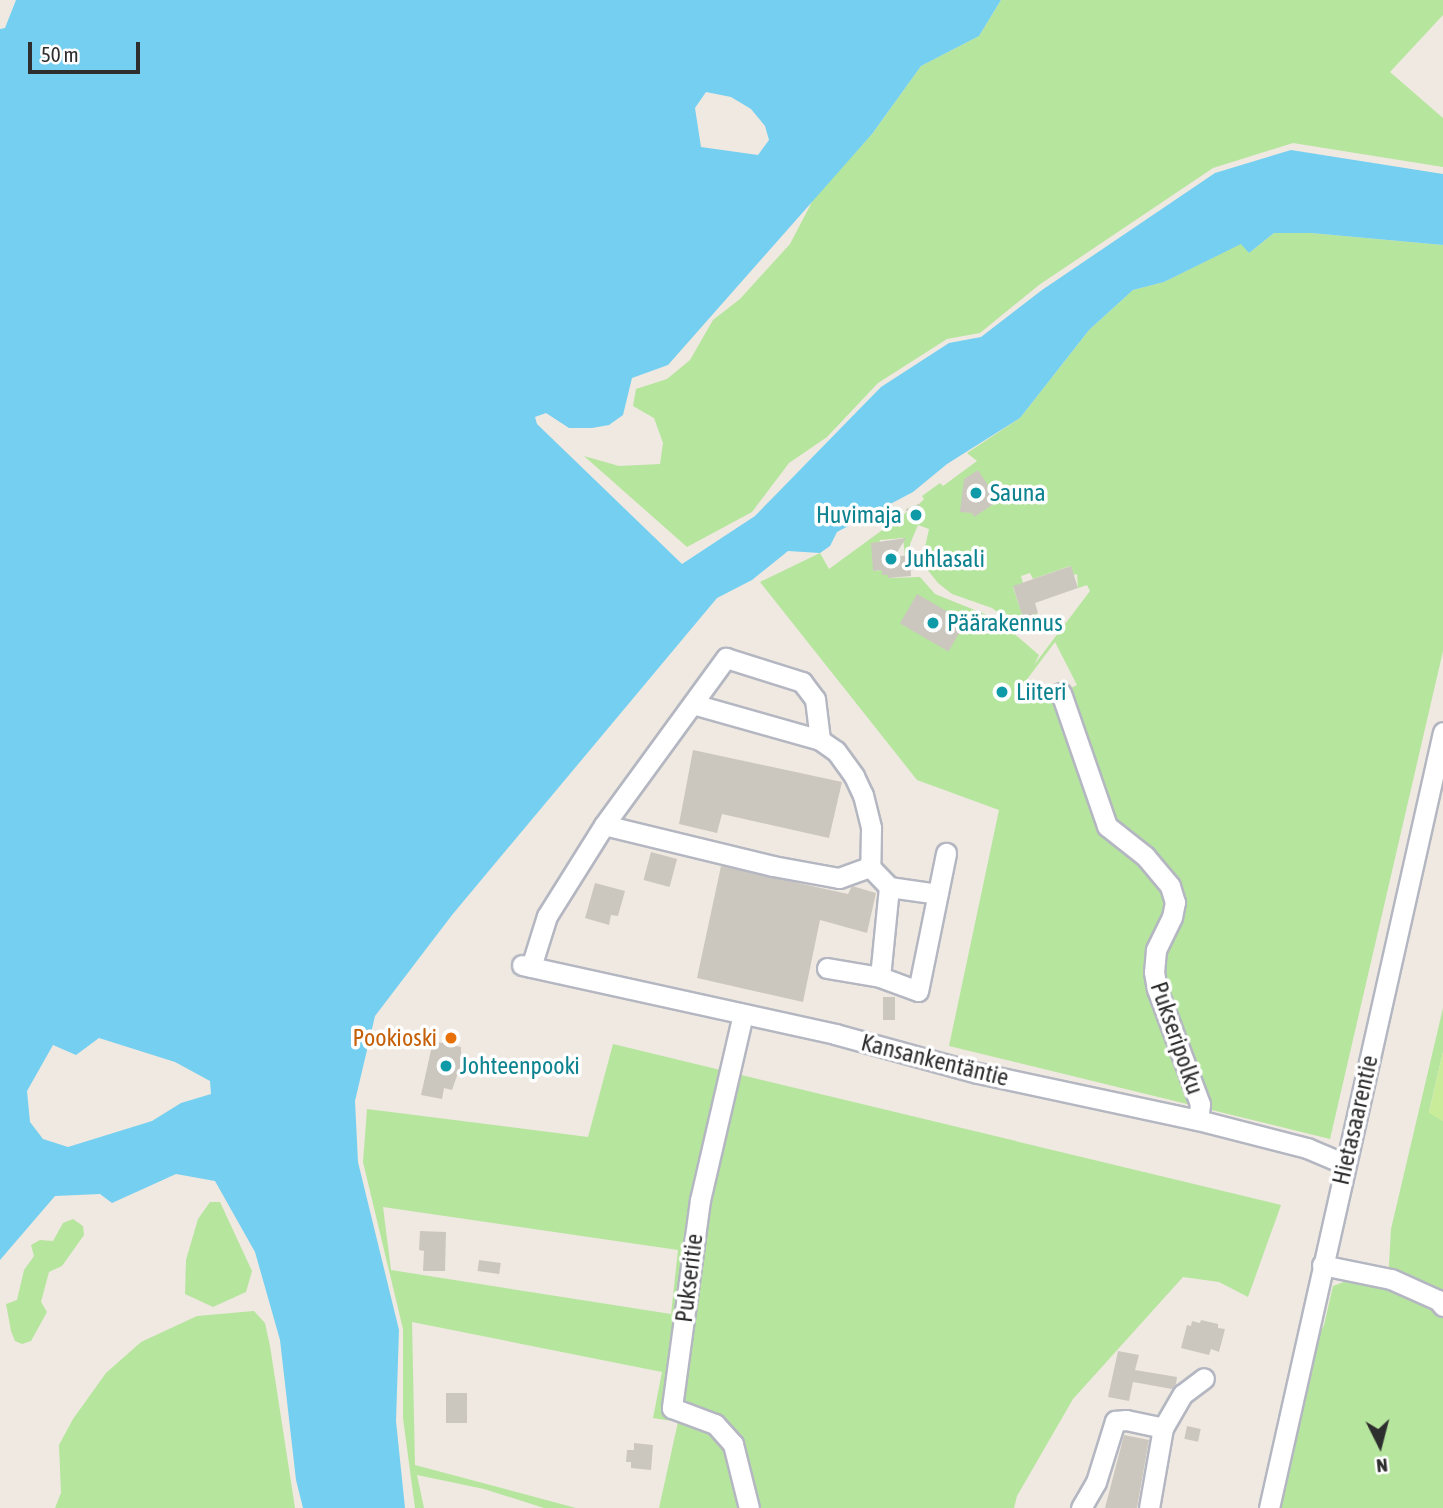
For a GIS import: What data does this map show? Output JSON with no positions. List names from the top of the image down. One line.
{"streets":{"street":["Pukseripolku","Kansankentäntie","Hietasaarentie","Pukseritie"]},"crossings":[["Pukseripolku","Kansankentäntie"],["Kansankentäntie","Hietasaarentie"],["Kansankentäntie","Pukseritie"]],"places":["Sauna","Huvimaja","Juhlasali","Päärakennus","Liiteri","Pookioski","Johteenpooki"],"scale_bar":"50 m","north":"bottom"}
